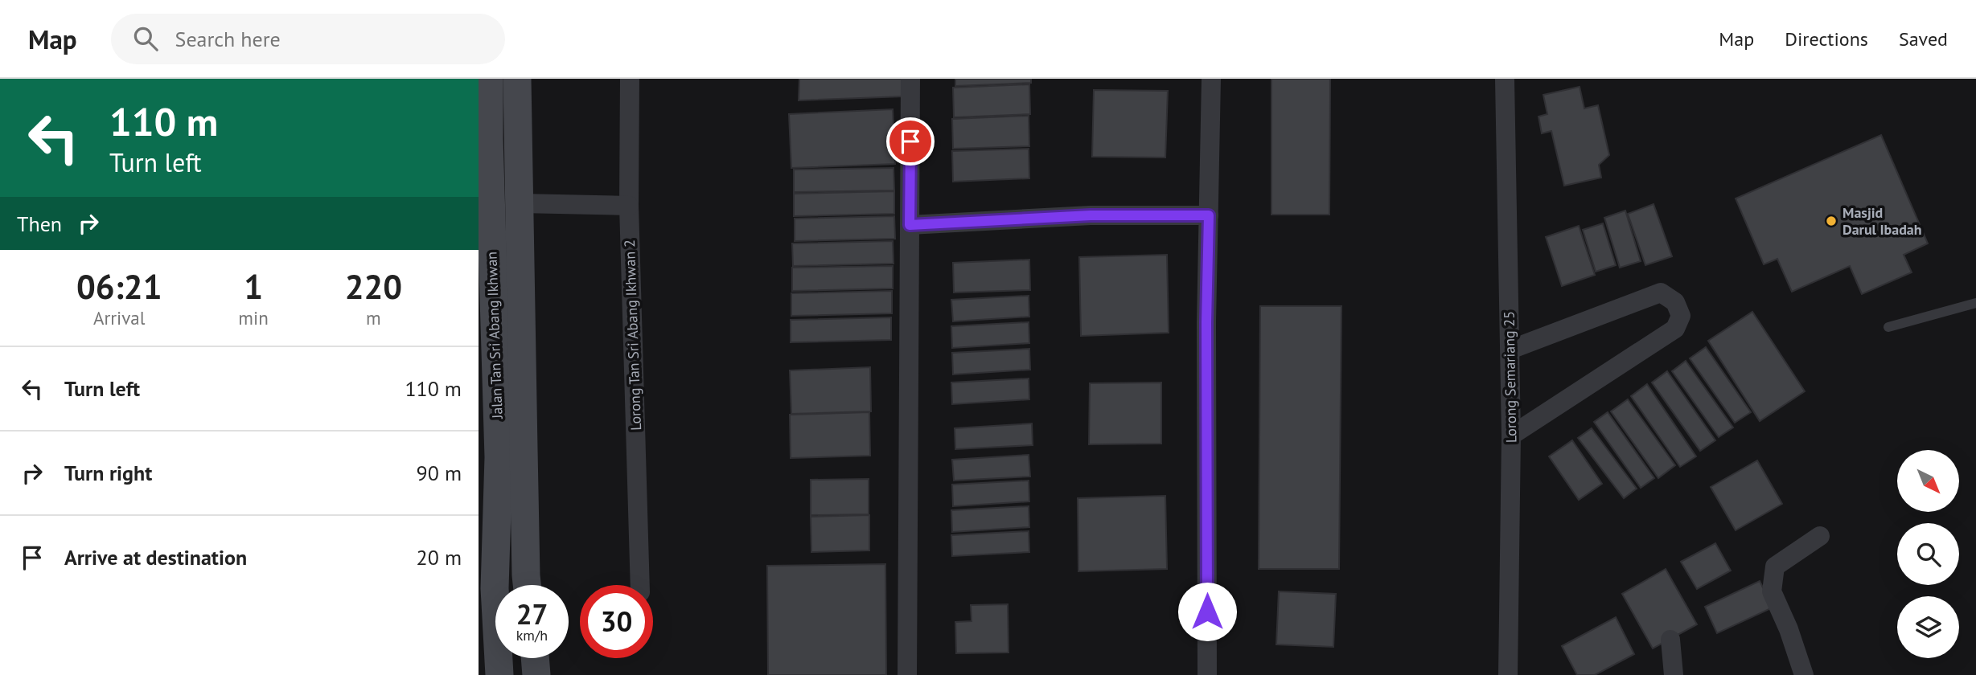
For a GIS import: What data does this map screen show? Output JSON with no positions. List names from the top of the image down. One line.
{"streets":{"street":["Jalan Tan Sri Abang Ikhwan","Lorong Tan Sri Abang Ikhwan 2","Lorong Semariang 25"]},"places":["Masjid Darul Ibadah"],"north":"bottom right","page":{"header":"Map","search":"Search here","nav":["Map","Directions","Saved"],"turn":["110 m","Turn left"],"then":"Then","eta":["06:21","Arrival","1","min","220","m"],"list":[{"name":"Turn left","value":"110 m"},{"name":"Turn right","value":"90 m"},{"name":"Arrive at destination","value":"20 m"}],"speed":"27 km/h","limit":"30"}}
